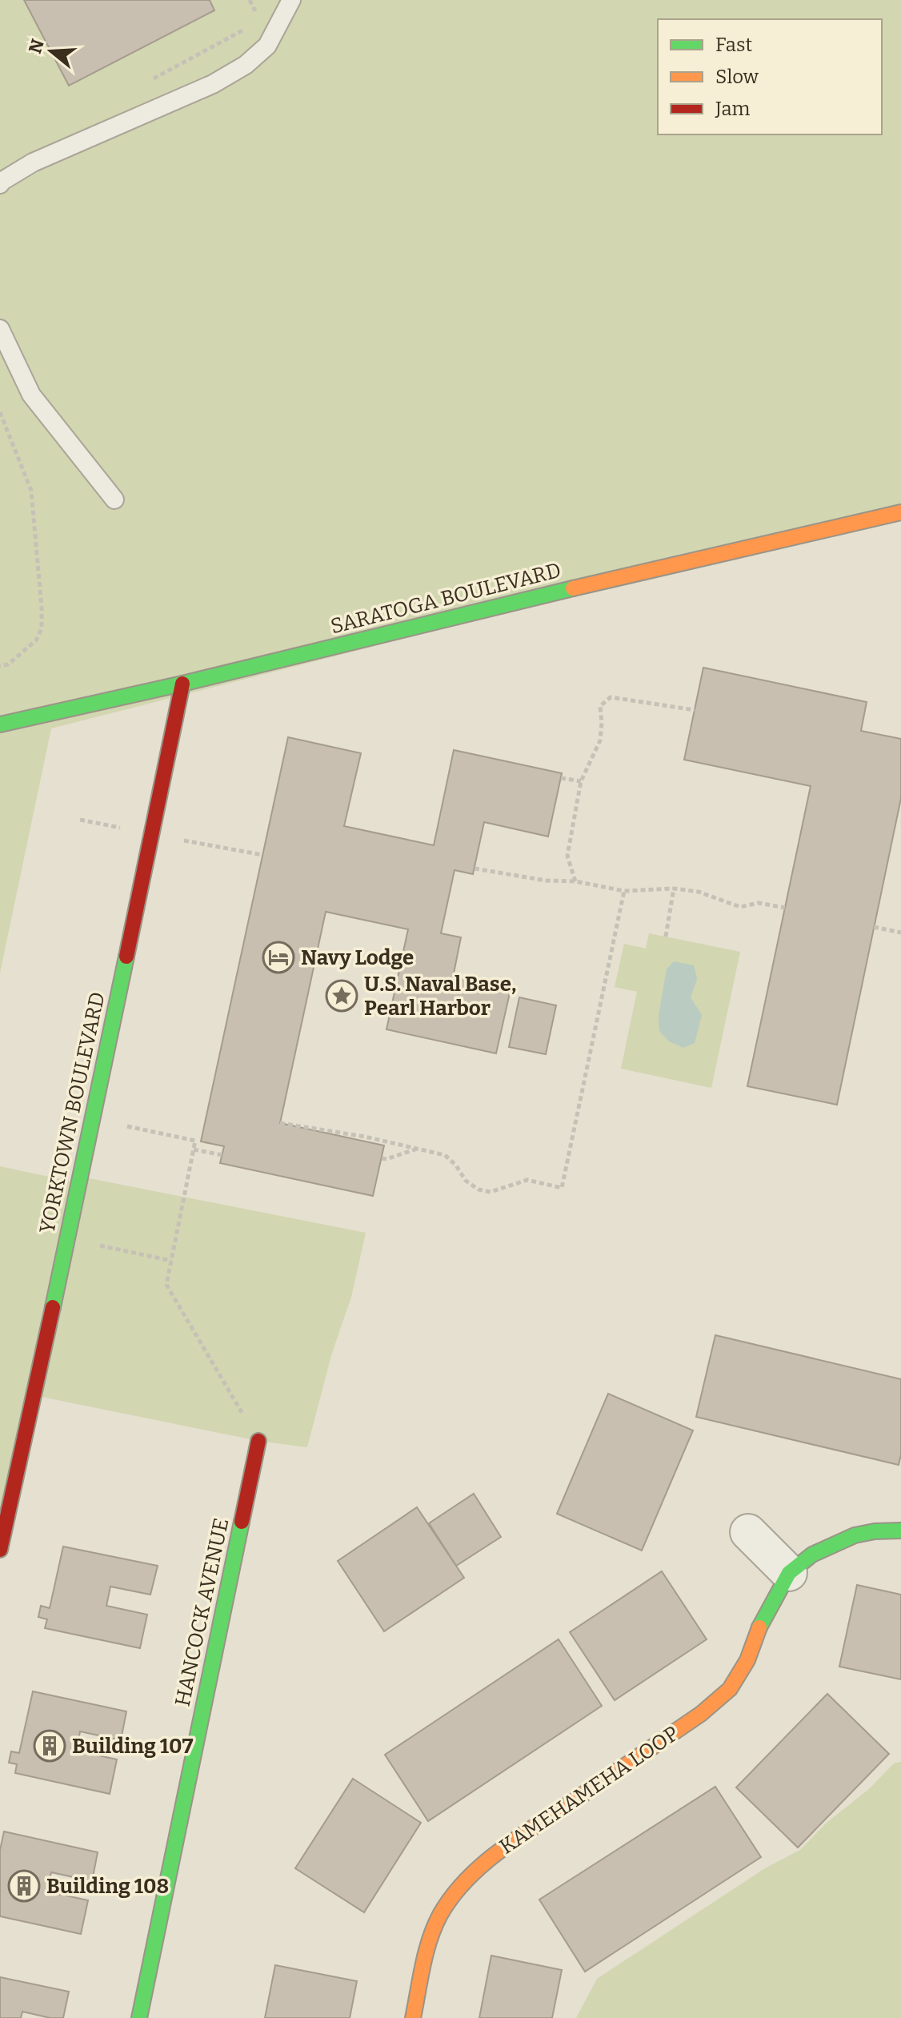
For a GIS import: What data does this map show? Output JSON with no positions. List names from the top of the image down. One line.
{"streets":{"street":["SARATOGA BOULEVARD","YORKTOWN BOULEVARD","HANCOCK AVENUE","KAMEHAMEHA LOOP"]},"crossings":[["SARATOGA BOULEVARD","YORKTOWN BOULEVARD"]],"places":{"hotel":["Navy Lodge"],"place":["U.S. Naval Base, Pearl Harbor"],"building":["Building 107","Building 108"]},"legend":["Fast","Slow","Jam"],"north":"left"}
